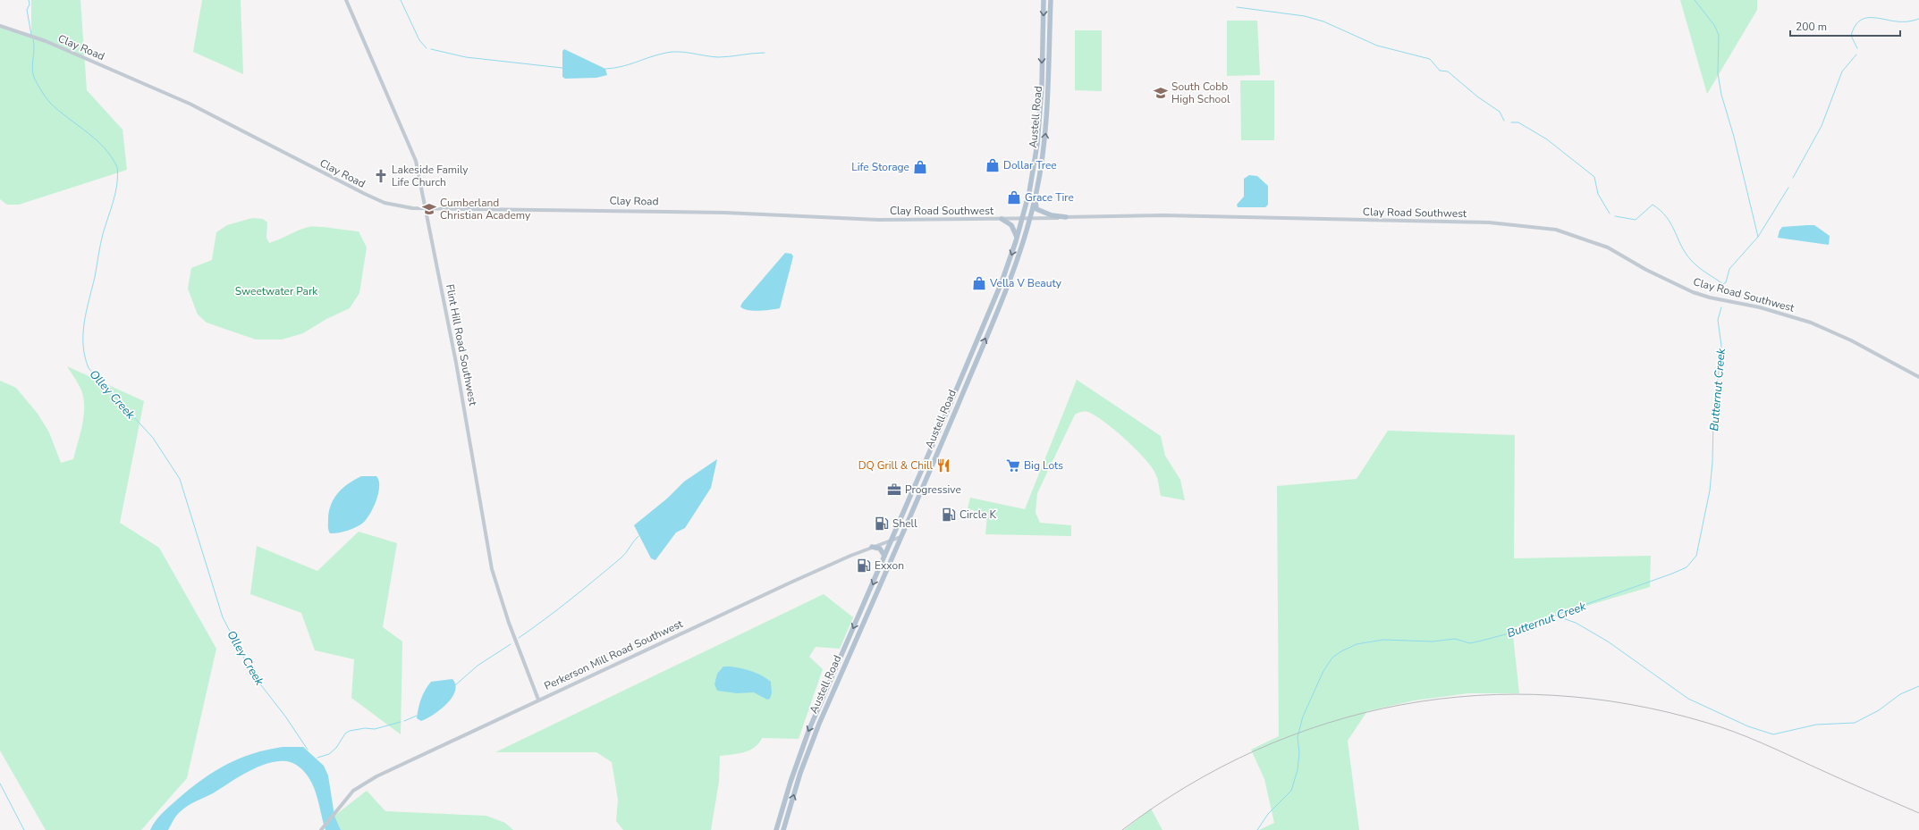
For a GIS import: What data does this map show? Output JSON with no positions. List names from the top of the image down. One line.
{"streets":{"main road":["Austell Road"],"street":["Clay Road","Clay Road Southwest","Flint Hill Road Southwest","Perkerson Mill Road Southwest"]},"crossings":[["Clay Road","Clay Road Southwest"],["Clay Road","Flint Hill Road Southwest"],["Austell Road","Clay Road Southwest"],["Austell Road","Perkerson Mill Road Southwest"],["Flint Hill Road Southwest","Perkerson Mill Road Southwest"]],"water":["Butternut Creek","Olley Creek"],"parks":["Sweetwater Park"],"places":{"school or university":["South Cobb High School","Cumberland Christian Academy"],"shop":["Dollar Tree","Life Storage","Grace Tire","Vella V Beauty"],"church":["Lakeside Family Life Church"],"restaurant":["DQ Grill & Chill"],"supermarket":["Big Lots"],"office":["Progressive"],"fuel station":["Circle K","Shell","Exxon"]},"scale_bar":"200 m"}
